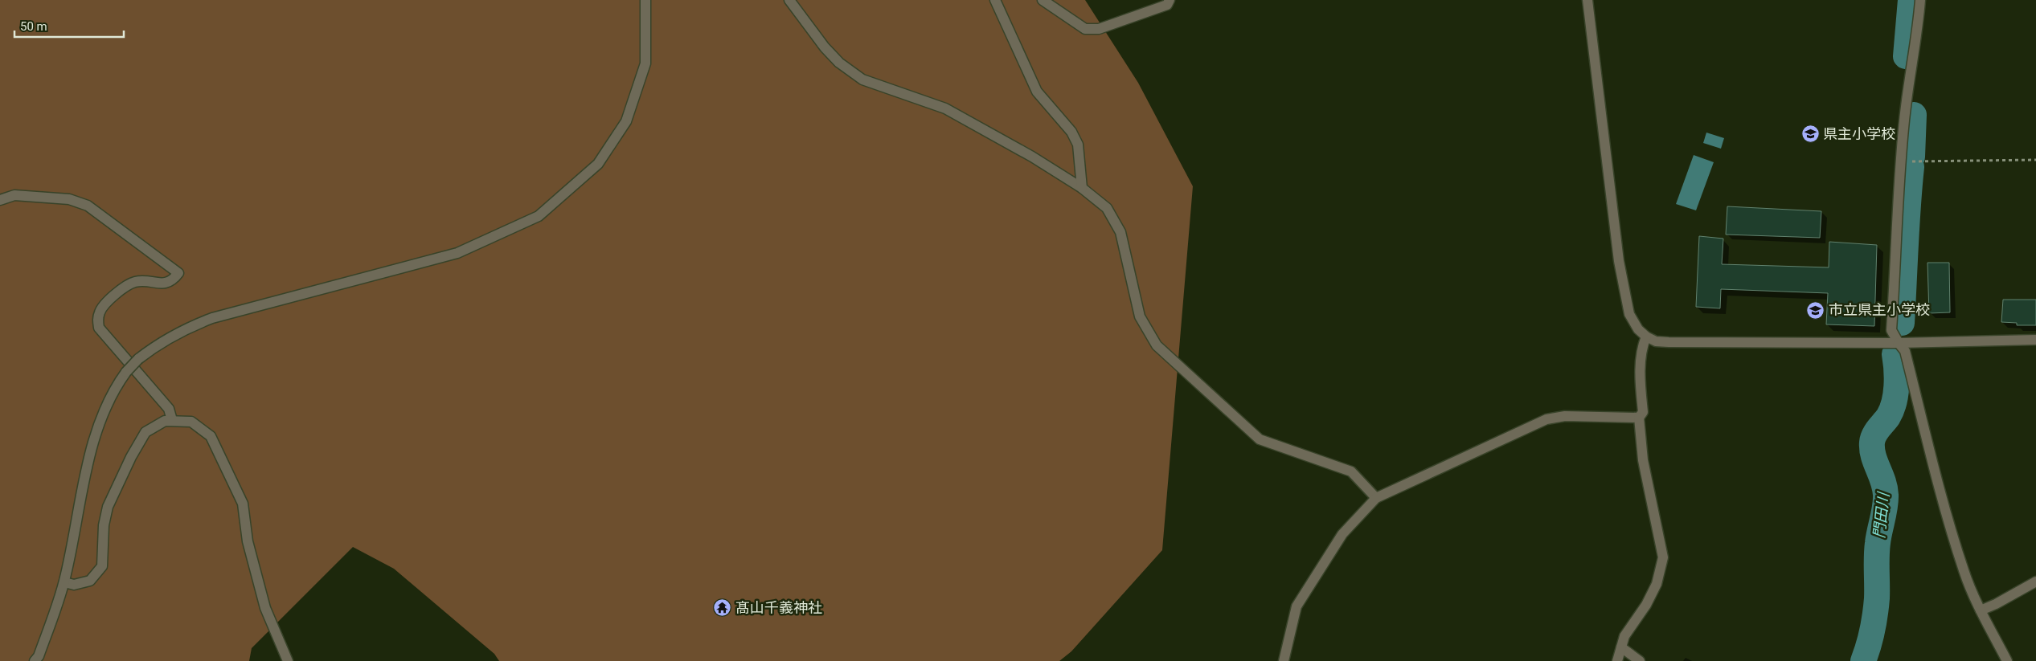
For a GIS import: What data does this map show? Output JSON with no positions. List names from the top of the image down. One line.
{"water":["門田川"],"places":{"school or university":["県主小学校","市立県主小学校"],"temple":["髙山千義神社"]},"scale_bar":"50 m"}
